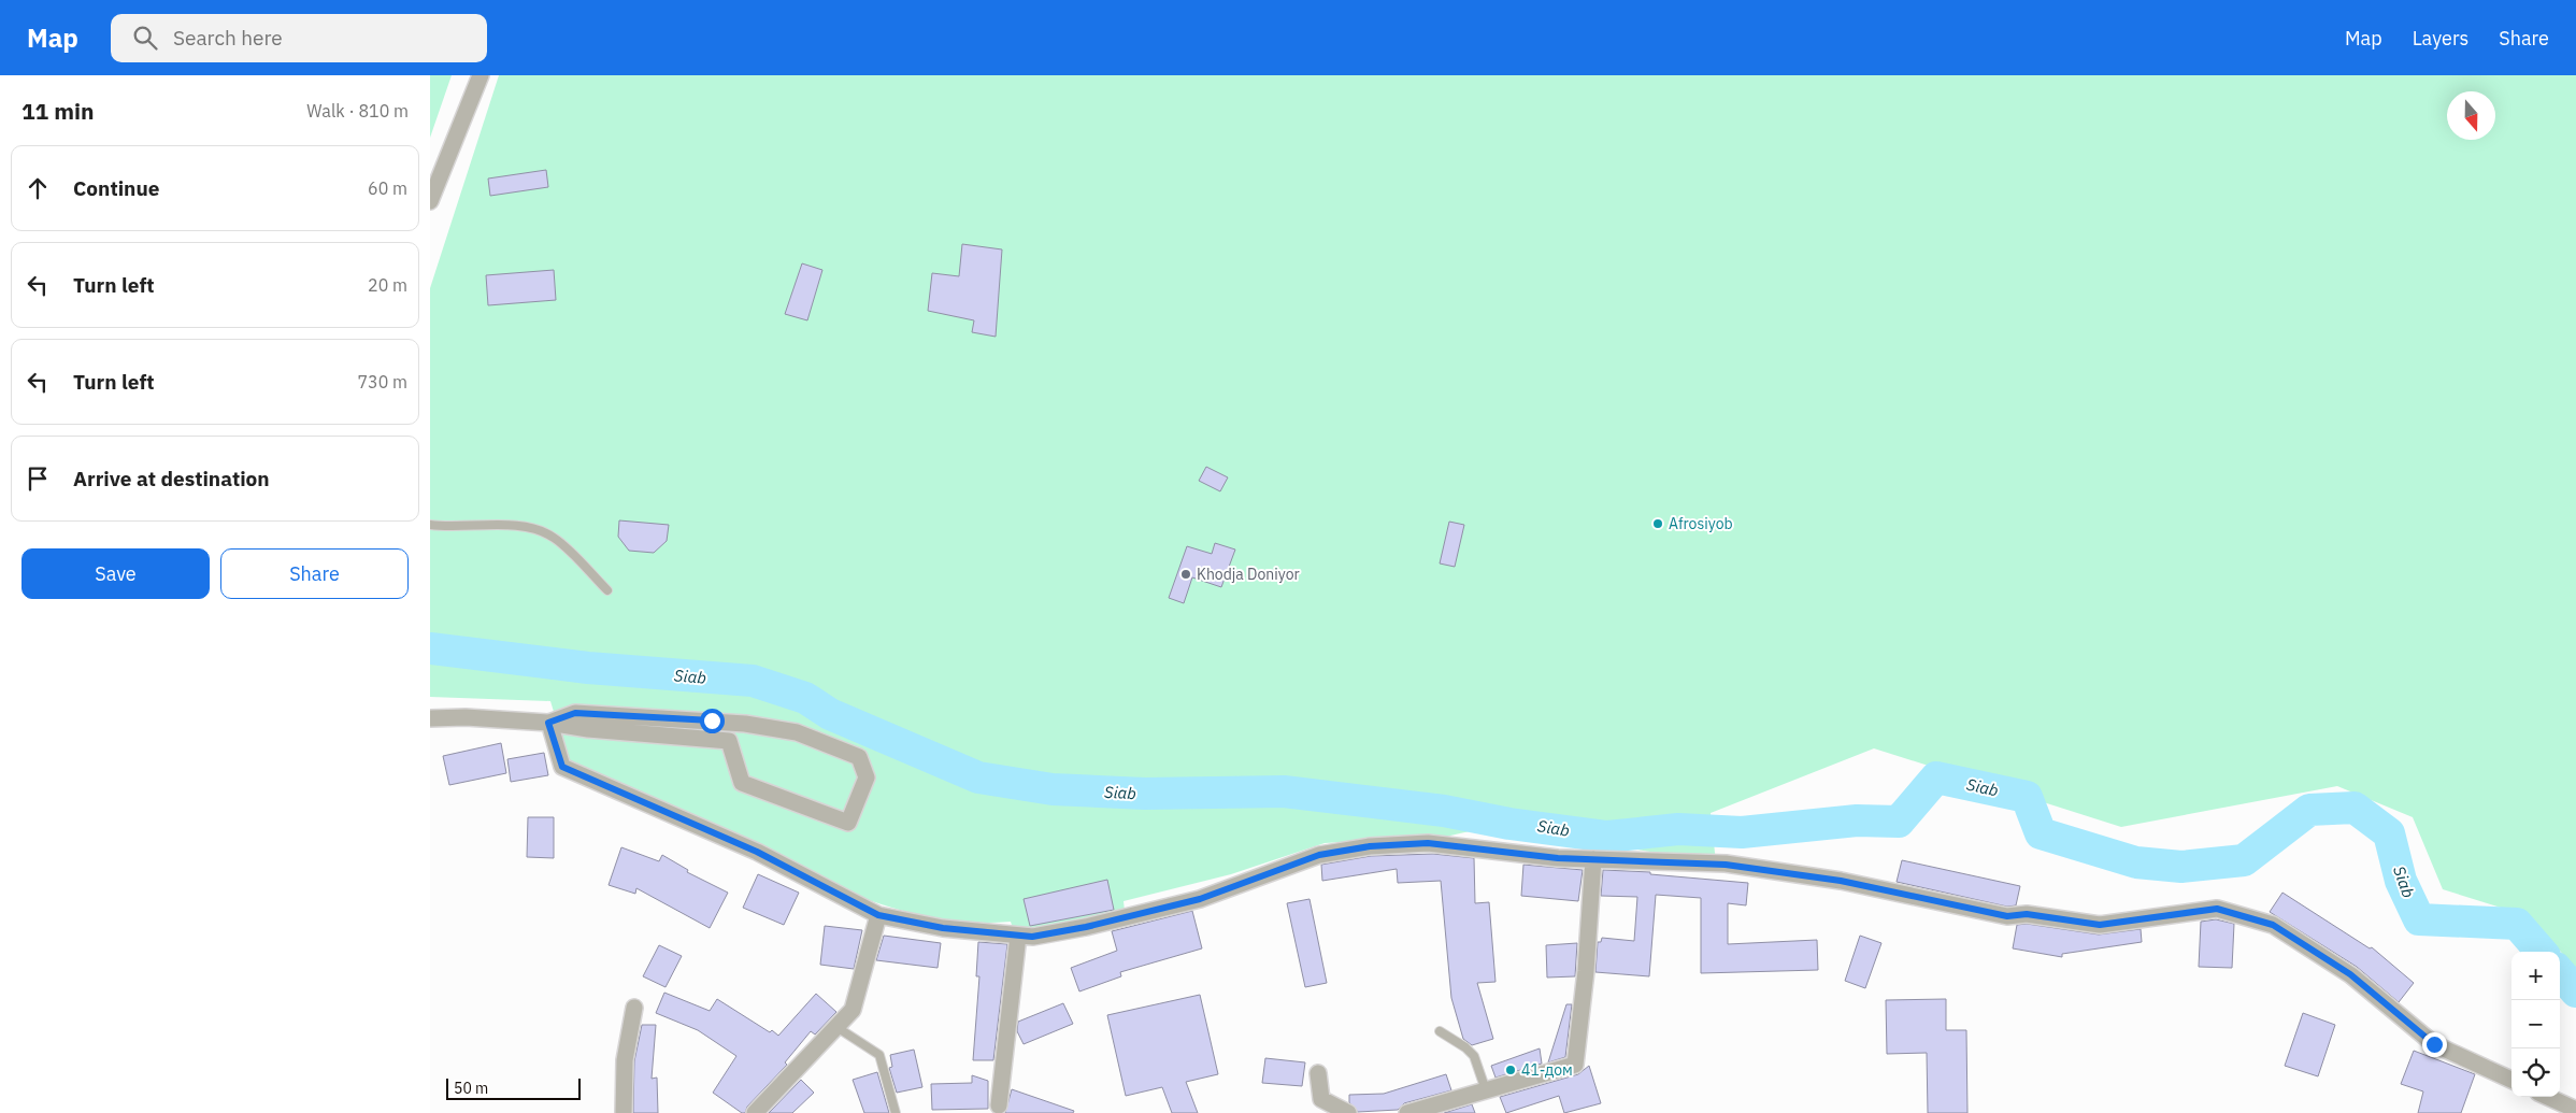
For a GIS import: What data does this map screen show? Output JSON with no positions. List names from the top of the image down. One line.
{"water":["Siab"],"places":["Afrosiyob","Khodja Doniyor","41-дом"],"scale_bar":"50 m","north":"bottom","page":{"header":"Map","search":"Search here","nav":["Map","Layers","Share"],"heading":["11 min","Walk · 810 m"],"list":[["Continue","60 m"],["Turn left","20 m"],["Turn left","730 m"],"Arrive at destination"],"buttons":["Save","Share"],"map_buttons":["+","−"],"scale":"50 m"}}
